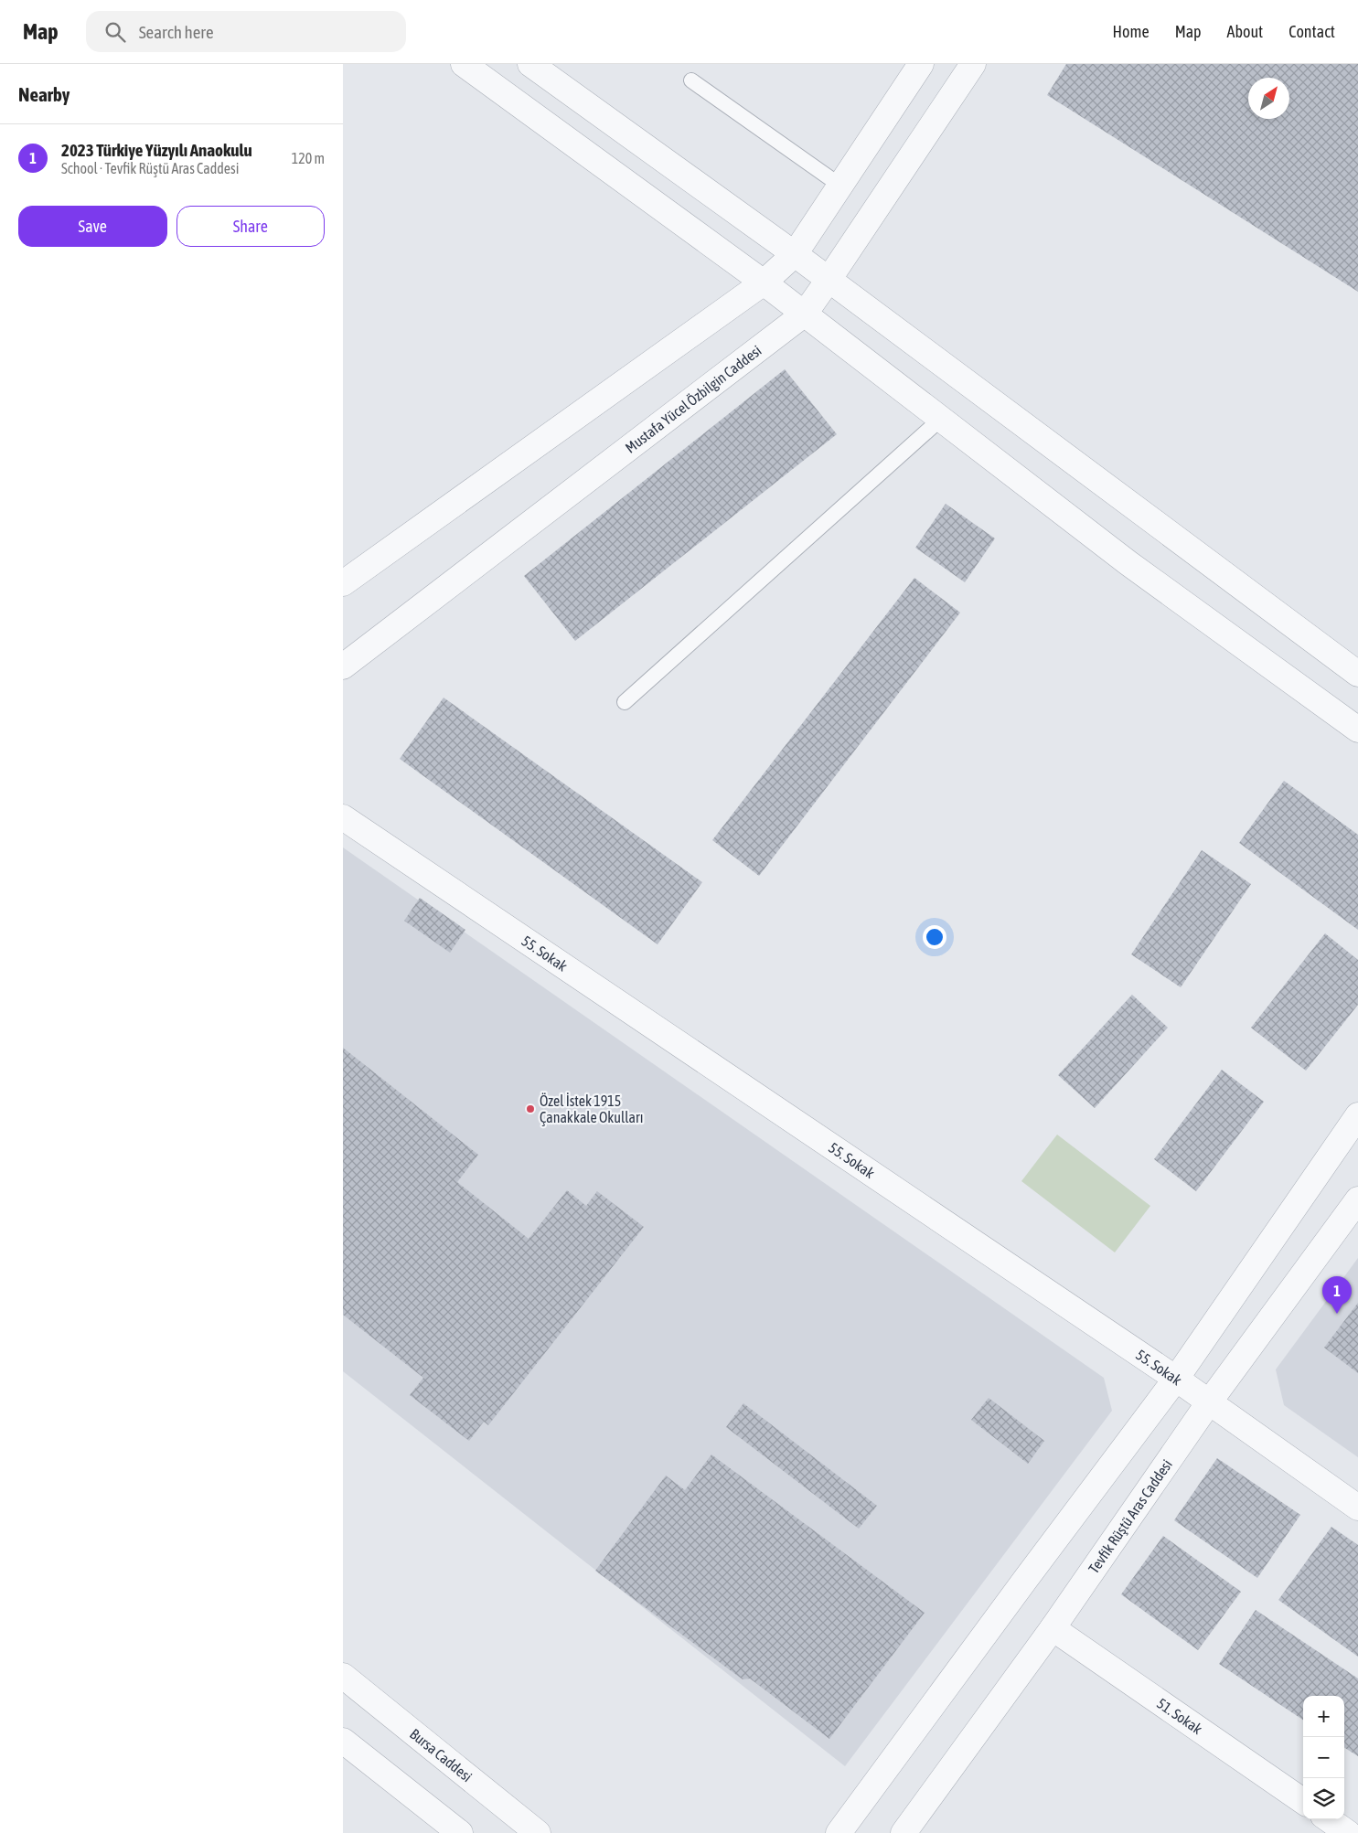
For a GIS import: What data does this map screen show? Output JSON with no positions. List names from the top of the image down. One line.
{"streets":{"street":["Mustafa Yücel Özbilgin Caddesi","55. Sokak","Tevfik Rüştü Aras Caddesi","51. Sokak","Bursa Caddesi"]},"crossings":[["55. Sokak","Tevfik Rüştü Aras Caddesi"],["Tevfik Rüştü Aras Caddesi","51. Sokak"]],"places":["Özel İstek 1915 Çanakkale Okulları"],"north":"top right","page":{"header":"Map","search":"Search here","nav":["Home","Map","About","Contact"],"heading":"Nearby","list":[{"mark":"1","name":"2023 Türkiye Yüzyılı Anaokulu","note":"School · Tevfik Rüştü Aras Caddesi","value":"120 m"}],"buttons":["Save","Share"],"pins":"1","map_buttons":["+","−"]}}
